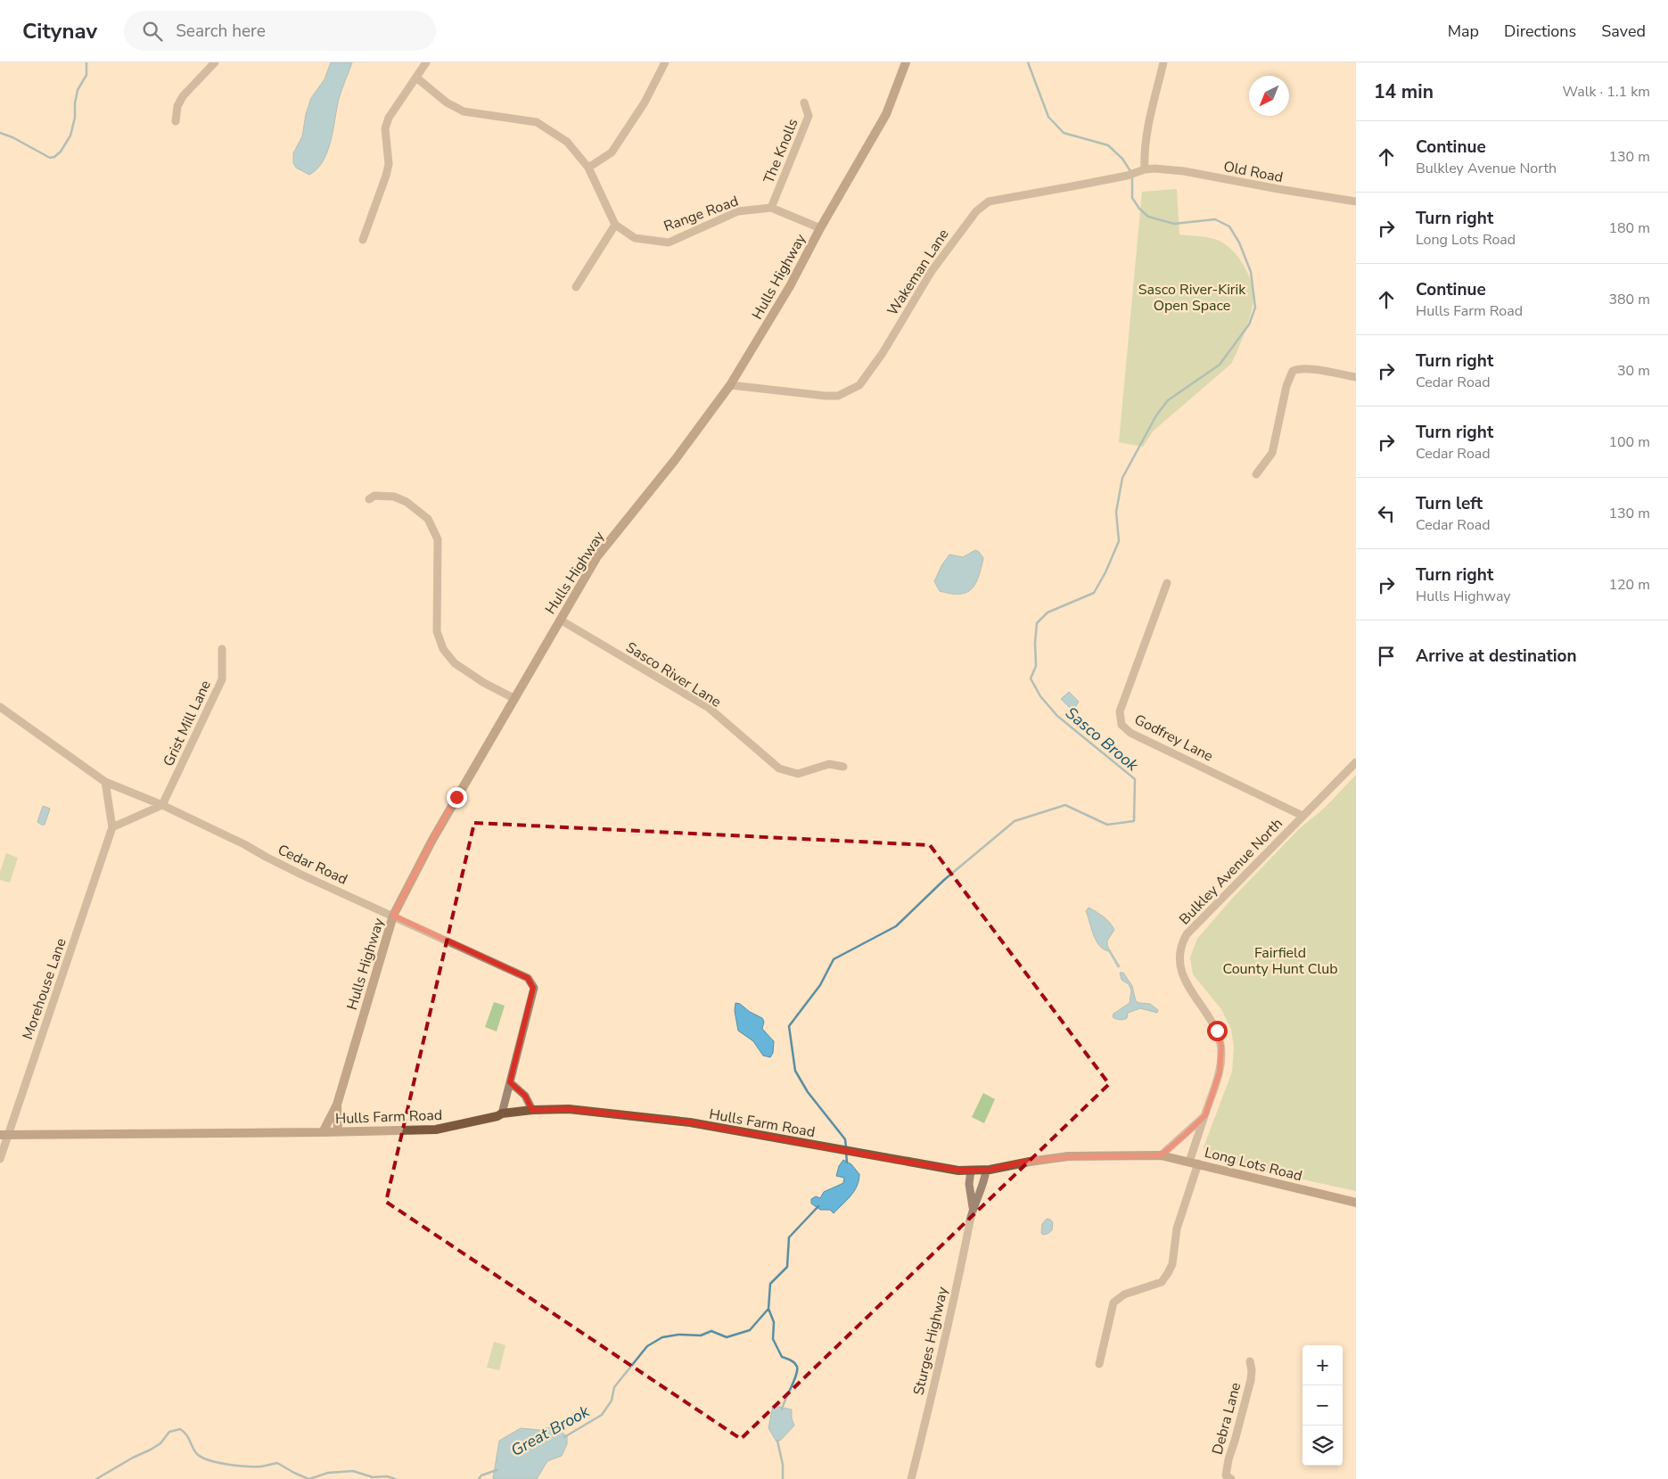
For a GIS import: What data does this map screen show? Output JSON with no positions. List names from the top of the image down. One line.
{"streets":{"main road":["Hulls Highway","Hulls Farm Road","Long Lots Road"],"street":["The Knolls","Old Road","Range Road","Wakeman Lane","Sasco River Lane","Grist Mill Lane","Godfrey Lane","Cedar Road","Bulkley Avenue North","Morehouse Lane","Sturges Highway","Debra Lane"]},"crossings":[["The Knolls","Range Road"],["Old Road","Wakeman Lane"],["Range Road","Hulls Highway"],["Wakeman Lane","Hulls Highway"],["Hulls Highway","Sasco River Lane"],["Hulls Highway","Cedar Road"],["Hulls Highway","Hulls Farm Road"],["Grist Mill Lane","Cedar Road"],["Godfrey Lane","Bulkley Avenue North"],["Cedar Road","Morehouse Lane"],["Cedar Road","Hulls Farm Road"],["Bulkley Avenue North","Long Lots Road"],["Morehouse Lane","Hulls Farm Road"],["Hulls Farm Road","Long Lots Road"],["Long Lots Road","Sturges Highway"]],"water":["Sasco Brook","Great Brook"],"parks":["Sasco River-Kirik Open Space","Fairfield County Hunt Club"],"north":"bottom left","page":{"header":"Citynav","search":"Search here","nav":["Map","Directions","Saved"],"heading":["14 min","Walk · 1.1 km"],"list":[["Continue","Bulkley Avenue North","130 m"],["Turn right","Long Lots Road","180 m"],["Continue","Hulls Farm Road","380 m"],["Turn right","Cedar Road","30 m"],["Turn right","Cedar Road","100 m"],["Turn left","Cedar Road","130 m"],["Turn right","Hulls Highway","120 m"],"Arrive at destination"],"map_buttons":["+","−"]}}
